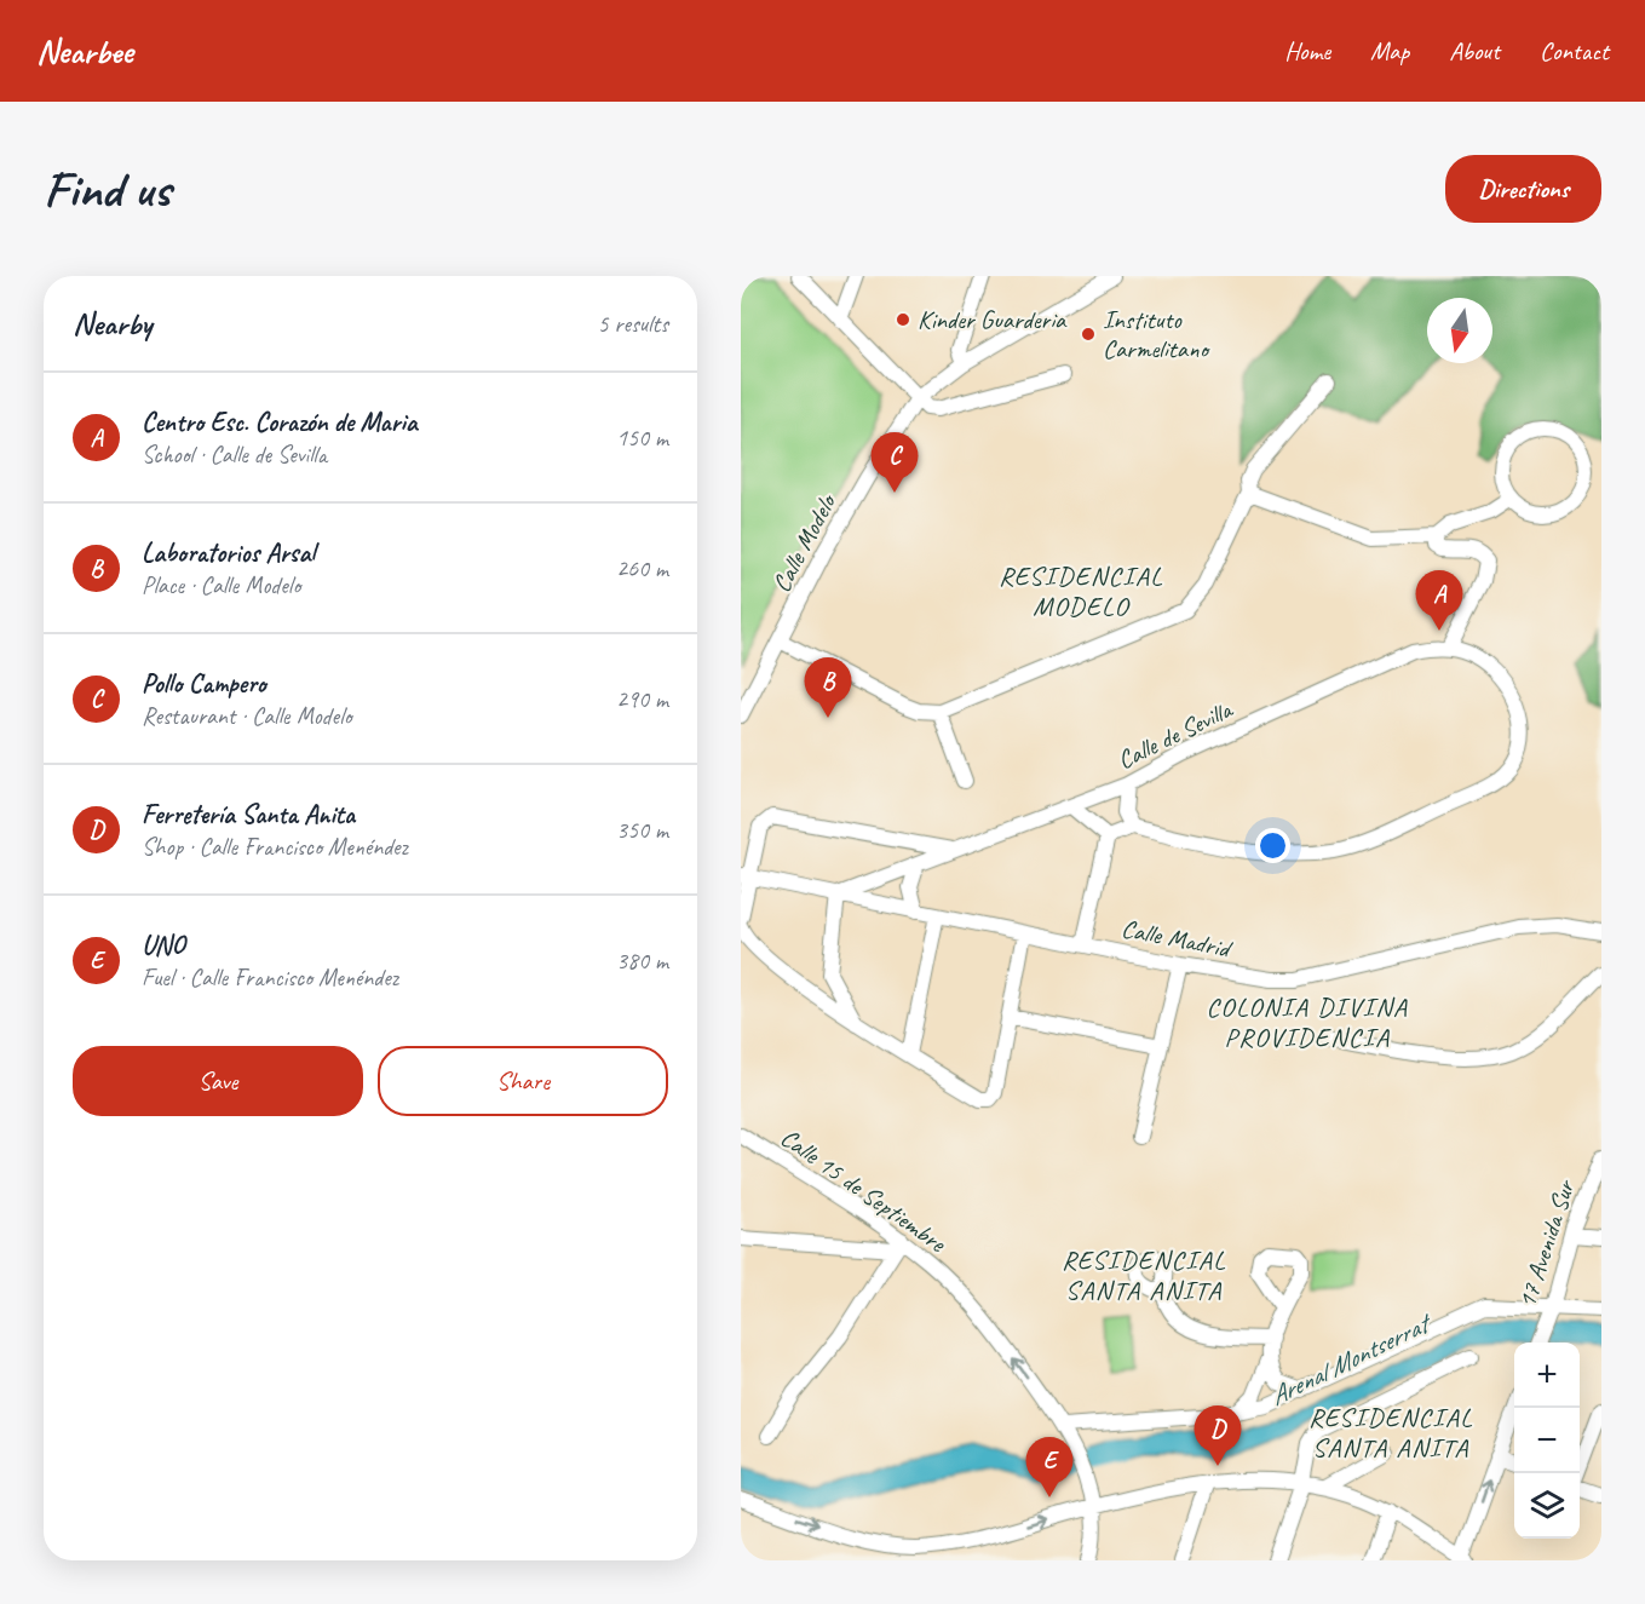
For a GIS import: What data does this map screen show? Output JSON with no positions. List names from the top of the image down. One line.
{"streets":{"street":["Calle Modelo","Calle de Sevilla","Calle Madrid","Calle 15 de Septiembre","17 Avenida Sur"]},"crossings":[["Calle de Sevilla","Calle Madrid"]],"one_way":["Calle 15 de Septiembre"],"districts":["RESIDENCIAL MODELO","COLONIA DIVINA PROVIDENCIA","RESIDENCIAL SANTA ANITA","RESIDENCIAL SANTA ANITA"],"water":["Arenal Montserrat"],"places":["Kinder Guarderia","Instituto Carmelitano"],"north":"bottom","page":{"header":"Nearbee","nav":["Home","Map","About","Contact"],"buttons":["Directions",["Save","Share"]],"title":"Find us","heading":["Nearby","5 results"],"list":[{"mark":"A","name":"Centro Esc. Corazón de Maria","note":"School · Calle de Sevilla","value":"150 m"},{"mark":"B","name":"Laboratorios Arsal","note":"Place · Calle Modelo","value":"260 m"},{"mark":"C","name":"Pollo Campero","note":"Restaurant · Calle Modelo","value":"290 m"},{"mark":"D","name":"Ferretería Santa Anita","note":"Shop · Calle Francisco Menéndez","value":"350 m"},{"mark":"E","name":"UNO","note":"Fuel · Calle Francisco Menéndez","value":"380 m"}],"pins":["C","A","B","D","E"],"map_buttons":["+","−"]}}
